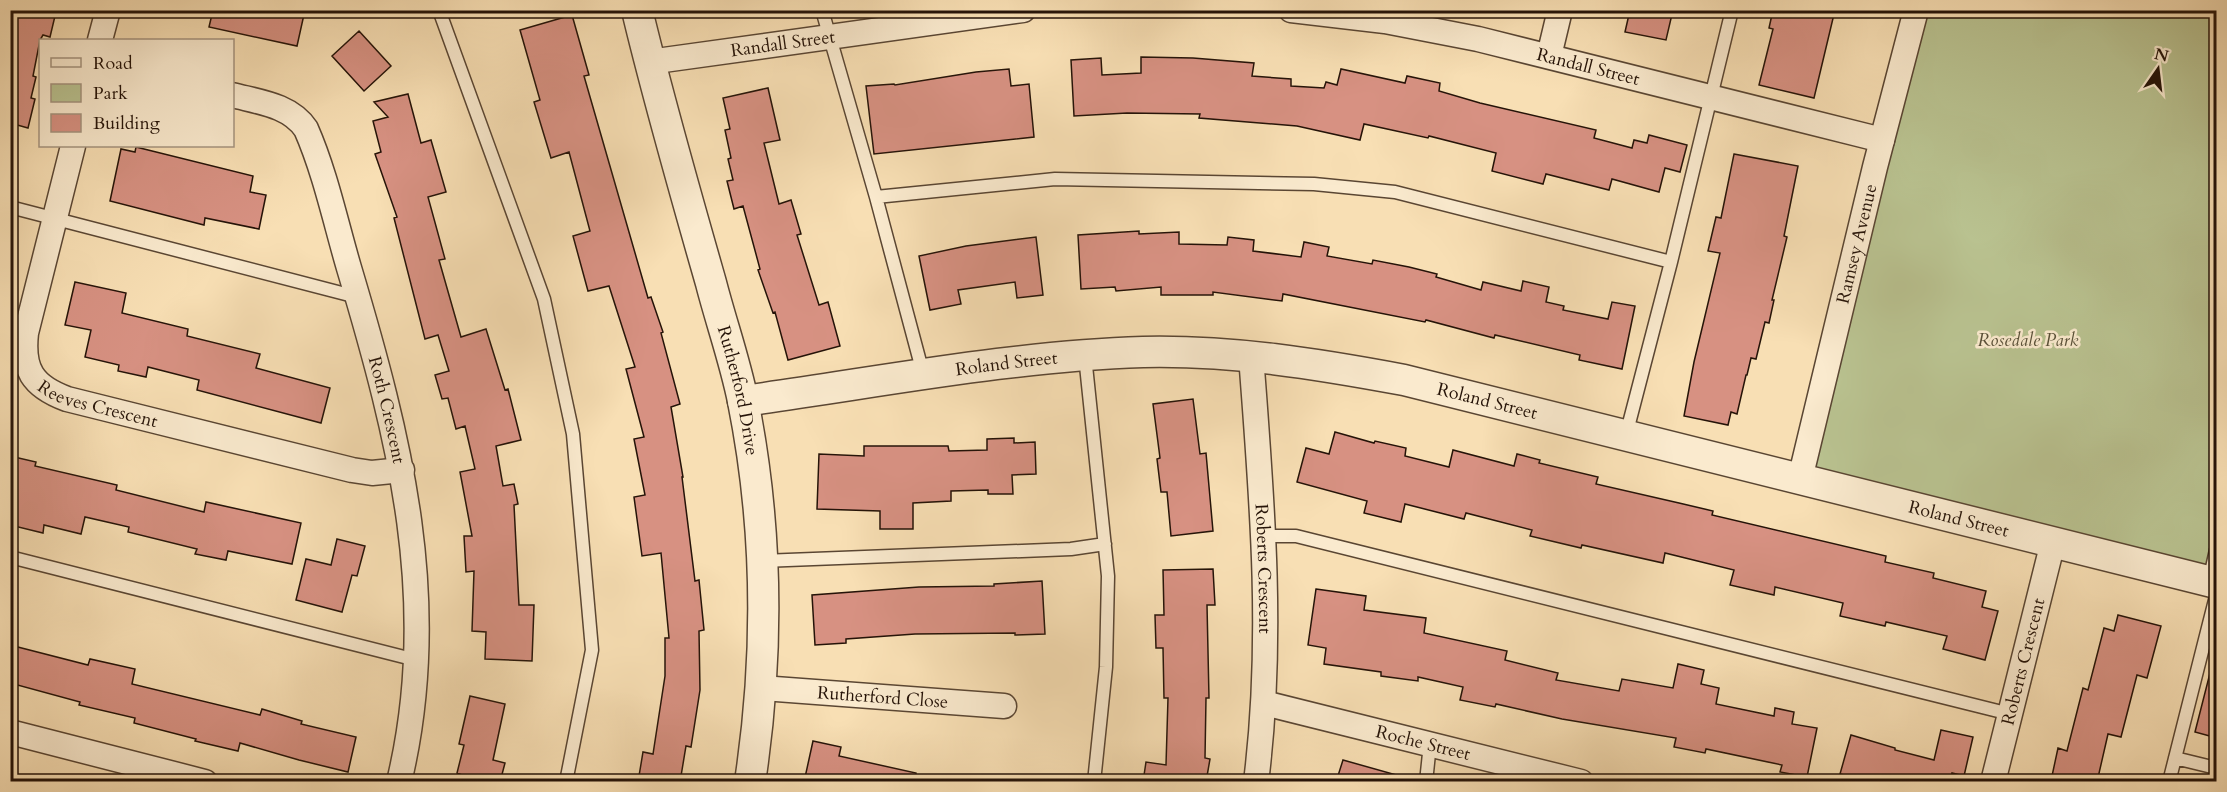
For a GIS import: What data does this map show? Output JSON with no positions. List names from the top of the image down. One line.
{"streets":{"street":["Randall Street","Ramsey Avenue","Roland Street","Rutherford Drive","Reeves Crescent","Roth Crescent","Roberts Crescent","Rutherford Close","Roche Street"]},"crossings":[["Randall Street","Ramsey Avenue"],["Randall Street","Rutherford Drive"],["Ramsey Avenue","Roland Street"],["Roland Street","Rutherford Drive"],["Roland Street","Roberts Crescent"],["Rutherford Drive","Rutherford Close"],["Reeves Crescent","Roth Crescent"],["Roberts Crescent","Roche Street"]],"parks":["Rosedale Park"],"legend":["Road","Park","Building"],"north":"top"}
